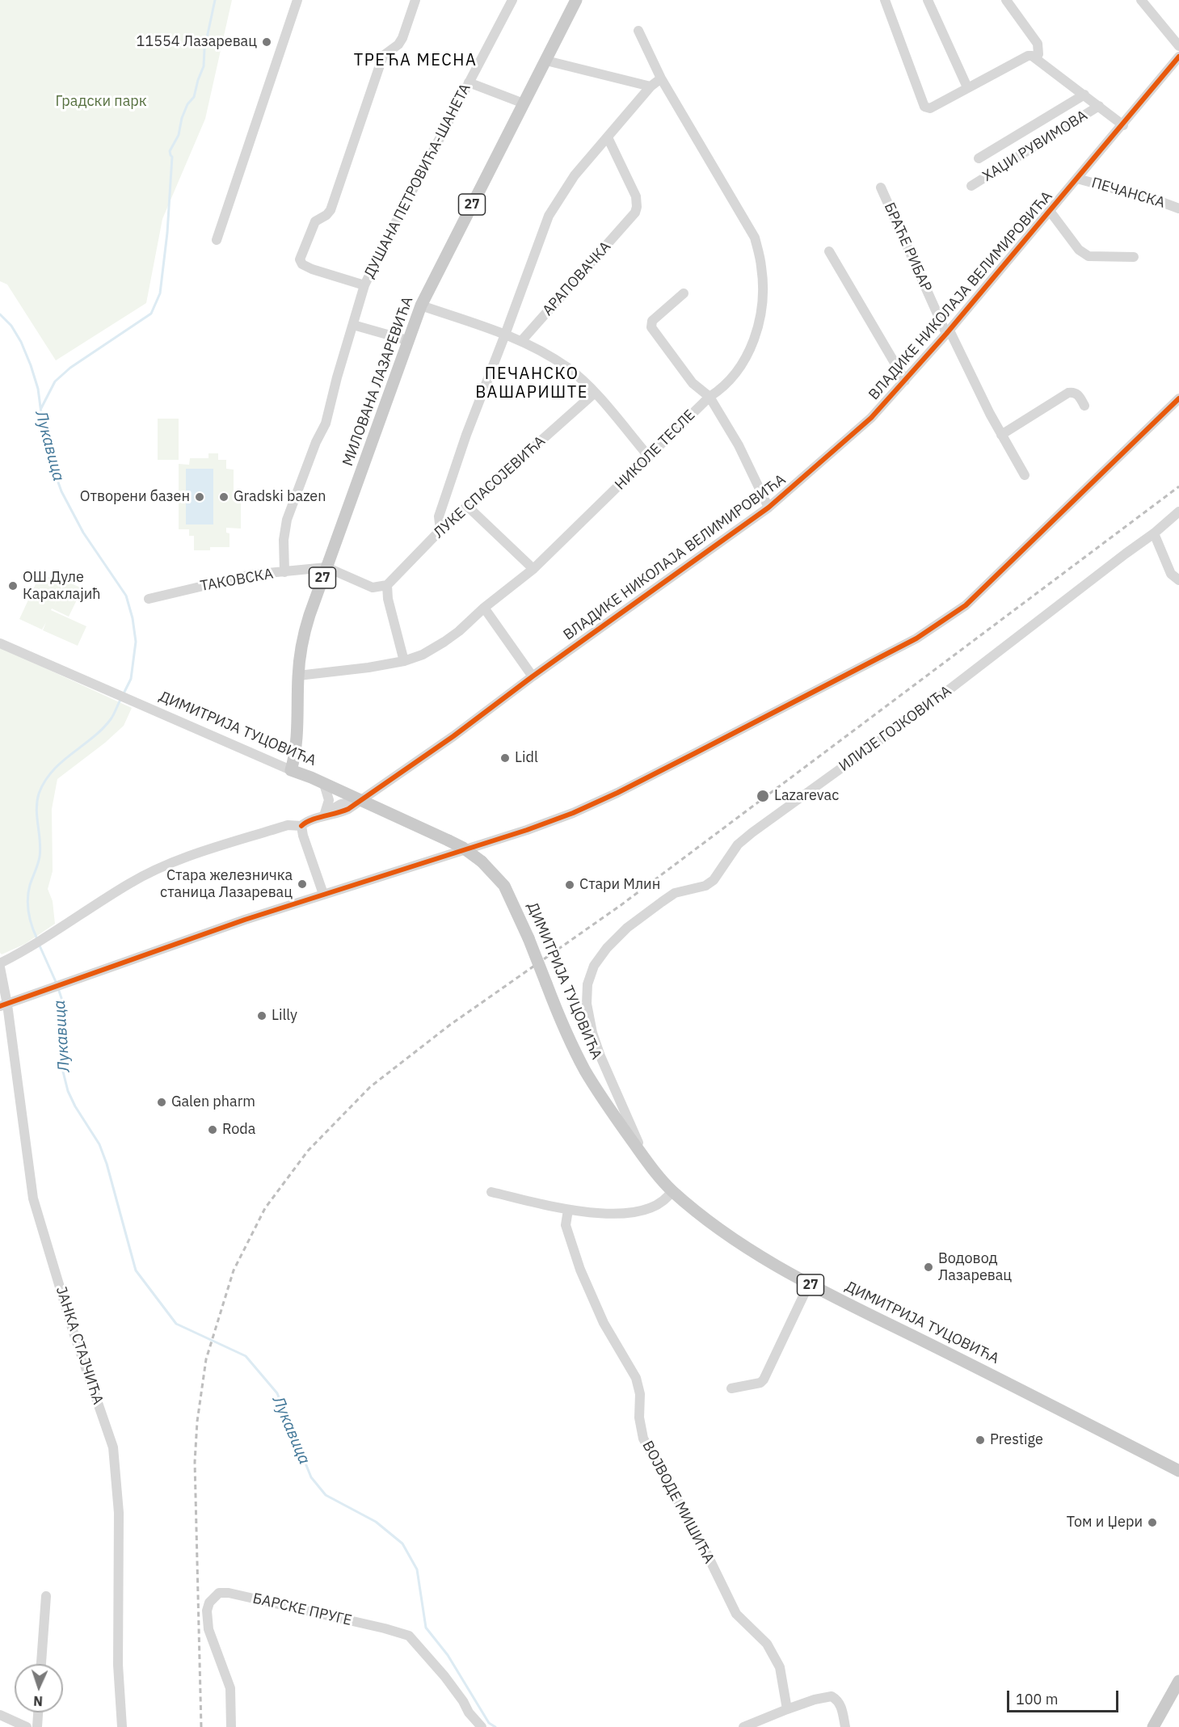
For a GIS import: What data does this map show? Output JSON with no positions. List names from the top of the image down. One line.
{"streets":{"main road":["27","МИЛОВАНА ЛАЗАРЕВИЋА","ДИМИТРИЈА ТУЦОВИЋА"],"street":["ХАЏИ РУВИМОВА","ДУШАНА ПЕТРОВИЋА-ШАНЕТА","ПЕЧАНСКА","БРАЋЕ РИБАР","АРАПОВАЧКА","ВЛАДИКЕ НИКОЛАЈА ВЕЛИМИРОВИЋА","НИКОЛЕ ТЕСЛЕ","ЛУКЕ СПАСОЈЕВИЋА","ТАКОВСКА","ИЛИЈЕ ГОЈКОВИЋА","ЈАНКА СТАЈЧИЋА","ВОЈВОДЕ МИШИЋА","БАРСКЕ ПРУГЕ"]},"crossings":[["ДУШАНА ПЕТРОВИЋА-ШАНЕТА","ТАКОВСКА"],["ПЕЧАНСКА","ВЛАДИКЕ НИКОЛАЈА ВЕЛИМИРОВИЋА"],["БРАЋЕ РИБАР","ВЛАДИКЕ НИКОЛАЈА ВЕЛИМИРОВИЋА"],["ВЛАДИКЕ НИКОЛАЈА ВЕЛИМИРОВИЋА","ДИМИТРИЈА ТУЦОВИЋА"],["МИЛОВАНА ЛАЗАРЕВИЋА","НИКОЛЕ ТЕСЛЕ"],["МИЛОВАНА ЛАЗАРЕВИЋА","ТАКОВСКА"],["МИЛОВАНА ЛАЗАРЕВИЋА","ДИМИТРИЈА ТУЦОВИЋА"],["ДИМИТРИЈА ТУЦОВИЋА","ИЛИЈЕ ГОЈКОВИЋА"]],"districts":["ТРЕЋА МЕСНА","ПЕЧАНСКО ВАШАРИШТЕ"],"water":["Лукавица"],"parks":["Градски парк"],"places":["11554 Лазаревац","Отворени базен","Gradski bazen","ОШ Дуле Караклајић","Lidl","Lazarevac","Стара железничка станица Лазаревац","Стари Млин","Lilly","Galen pharm","Roda","Водовод Лазаревац","Prestige","Том и Џери"],"scale_bar":"100 m","north":"bottom"}
